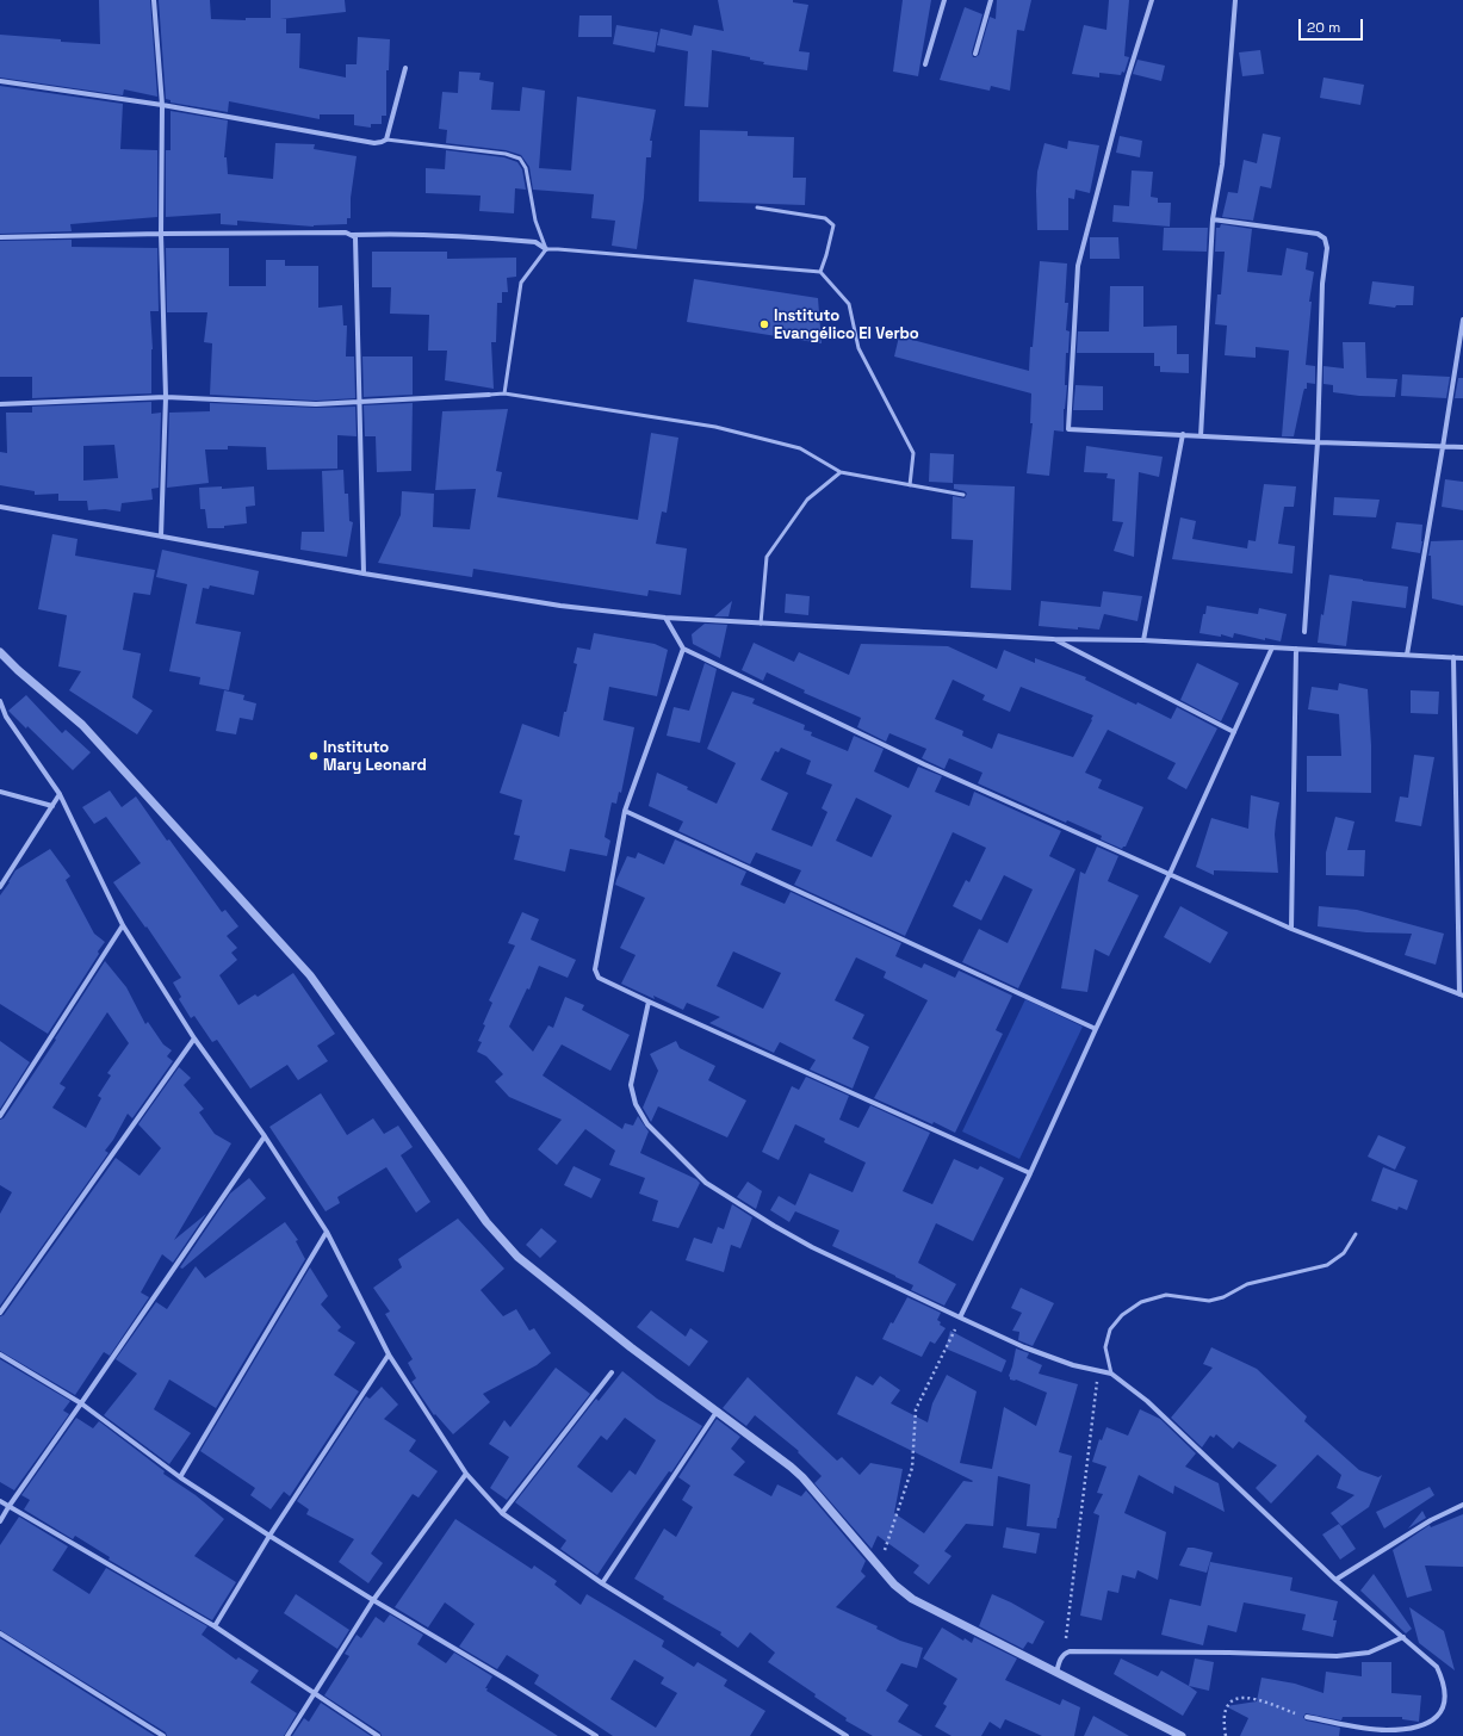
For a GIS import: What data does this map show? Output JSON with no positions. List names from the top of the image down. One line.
{"places":["Instituto Evangélico El Verbo","Instituto Mary Leonard"],"scale_bar":"20 m"}
